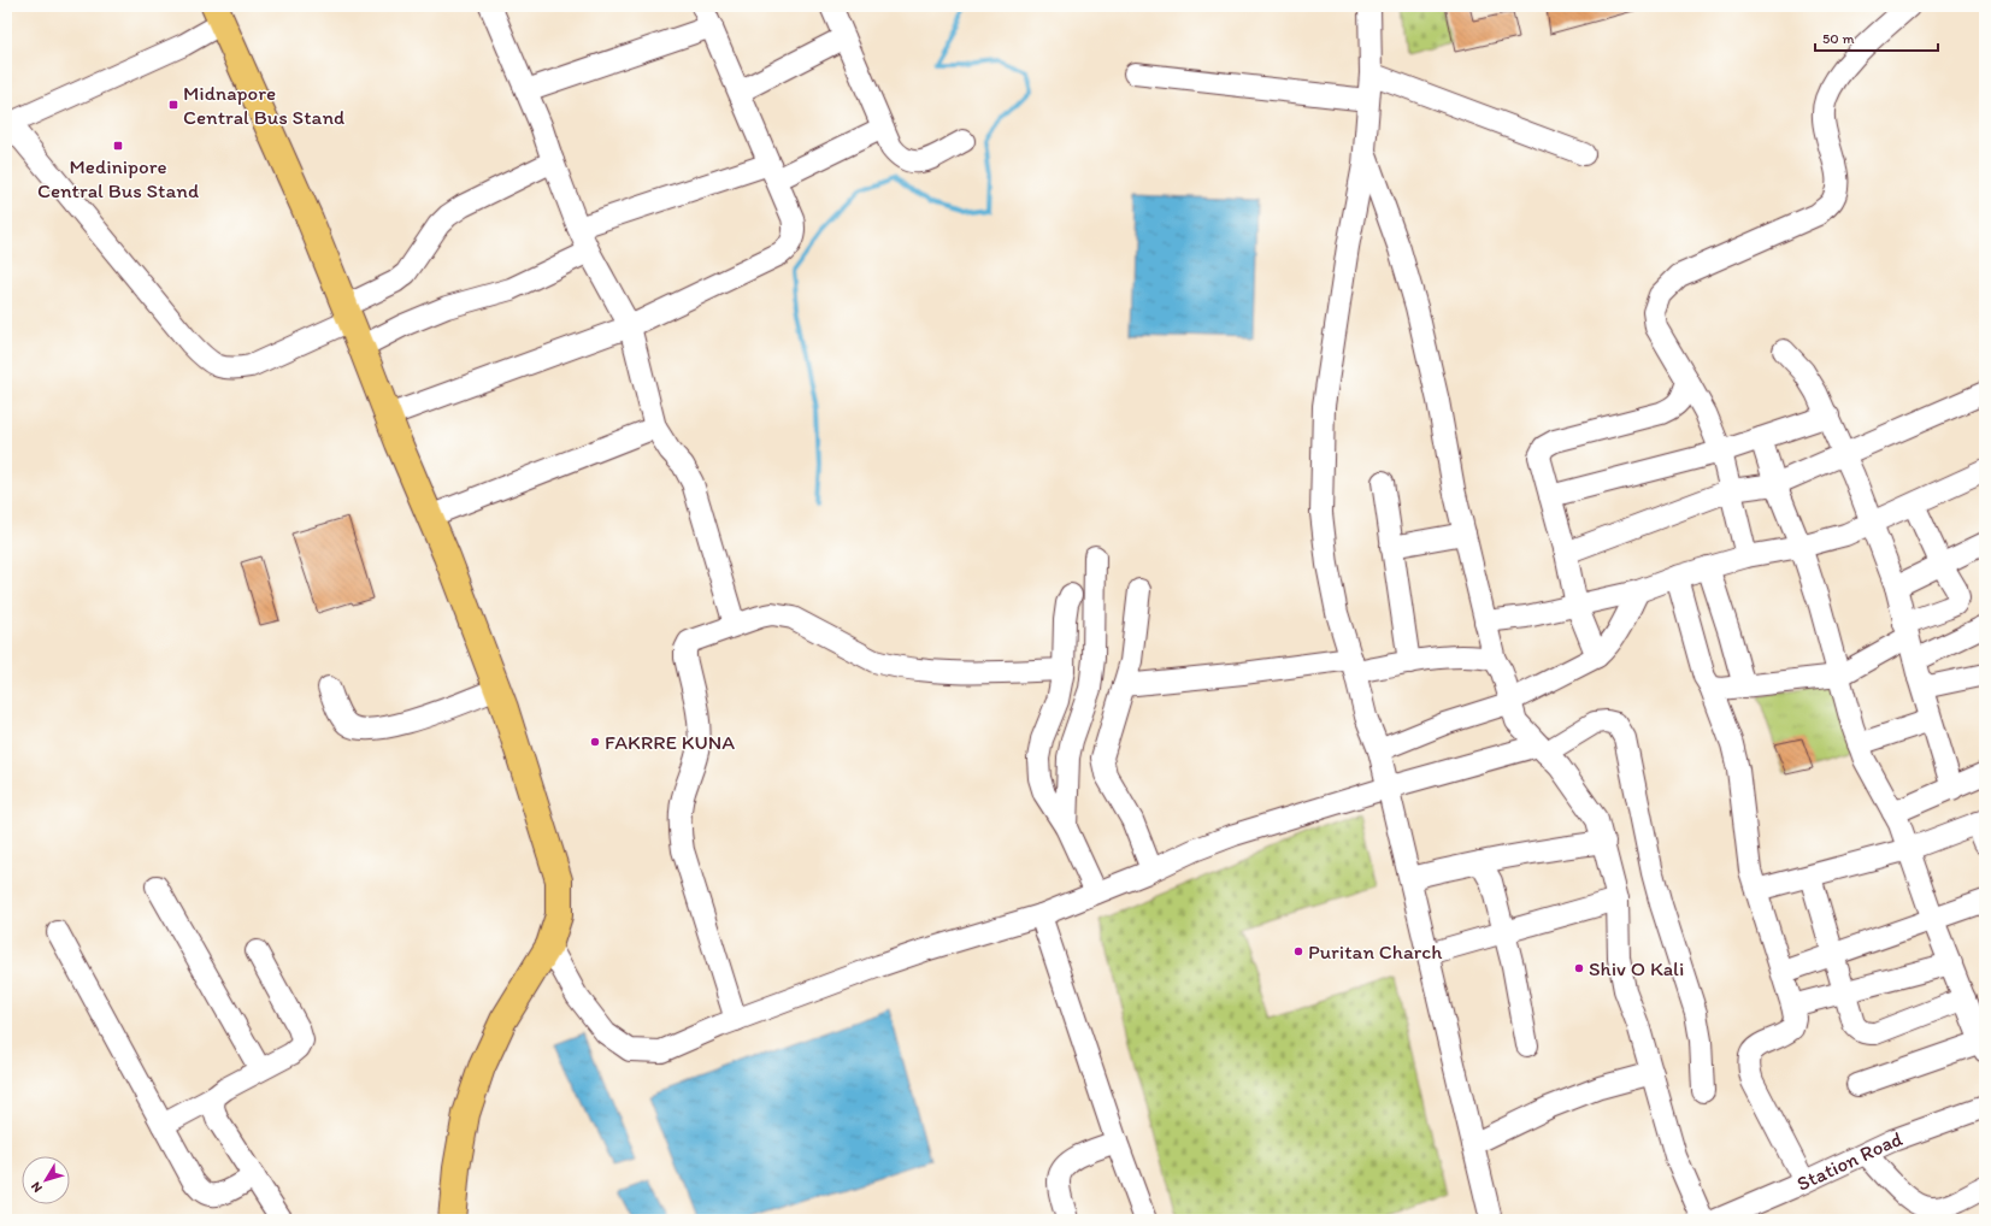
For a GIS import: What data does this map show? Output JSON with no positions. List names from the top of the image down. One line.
{"streets":{"street":["Station Road"]},"places":{"transit":["Midnapore Central Bus Stand","Medinipore Central Bus Stand"],"other":["FAKRRE KUNA","Puritan Charch","Shiv O Kali"]},"scale_bar":"50 m","north":"bottom left"}
